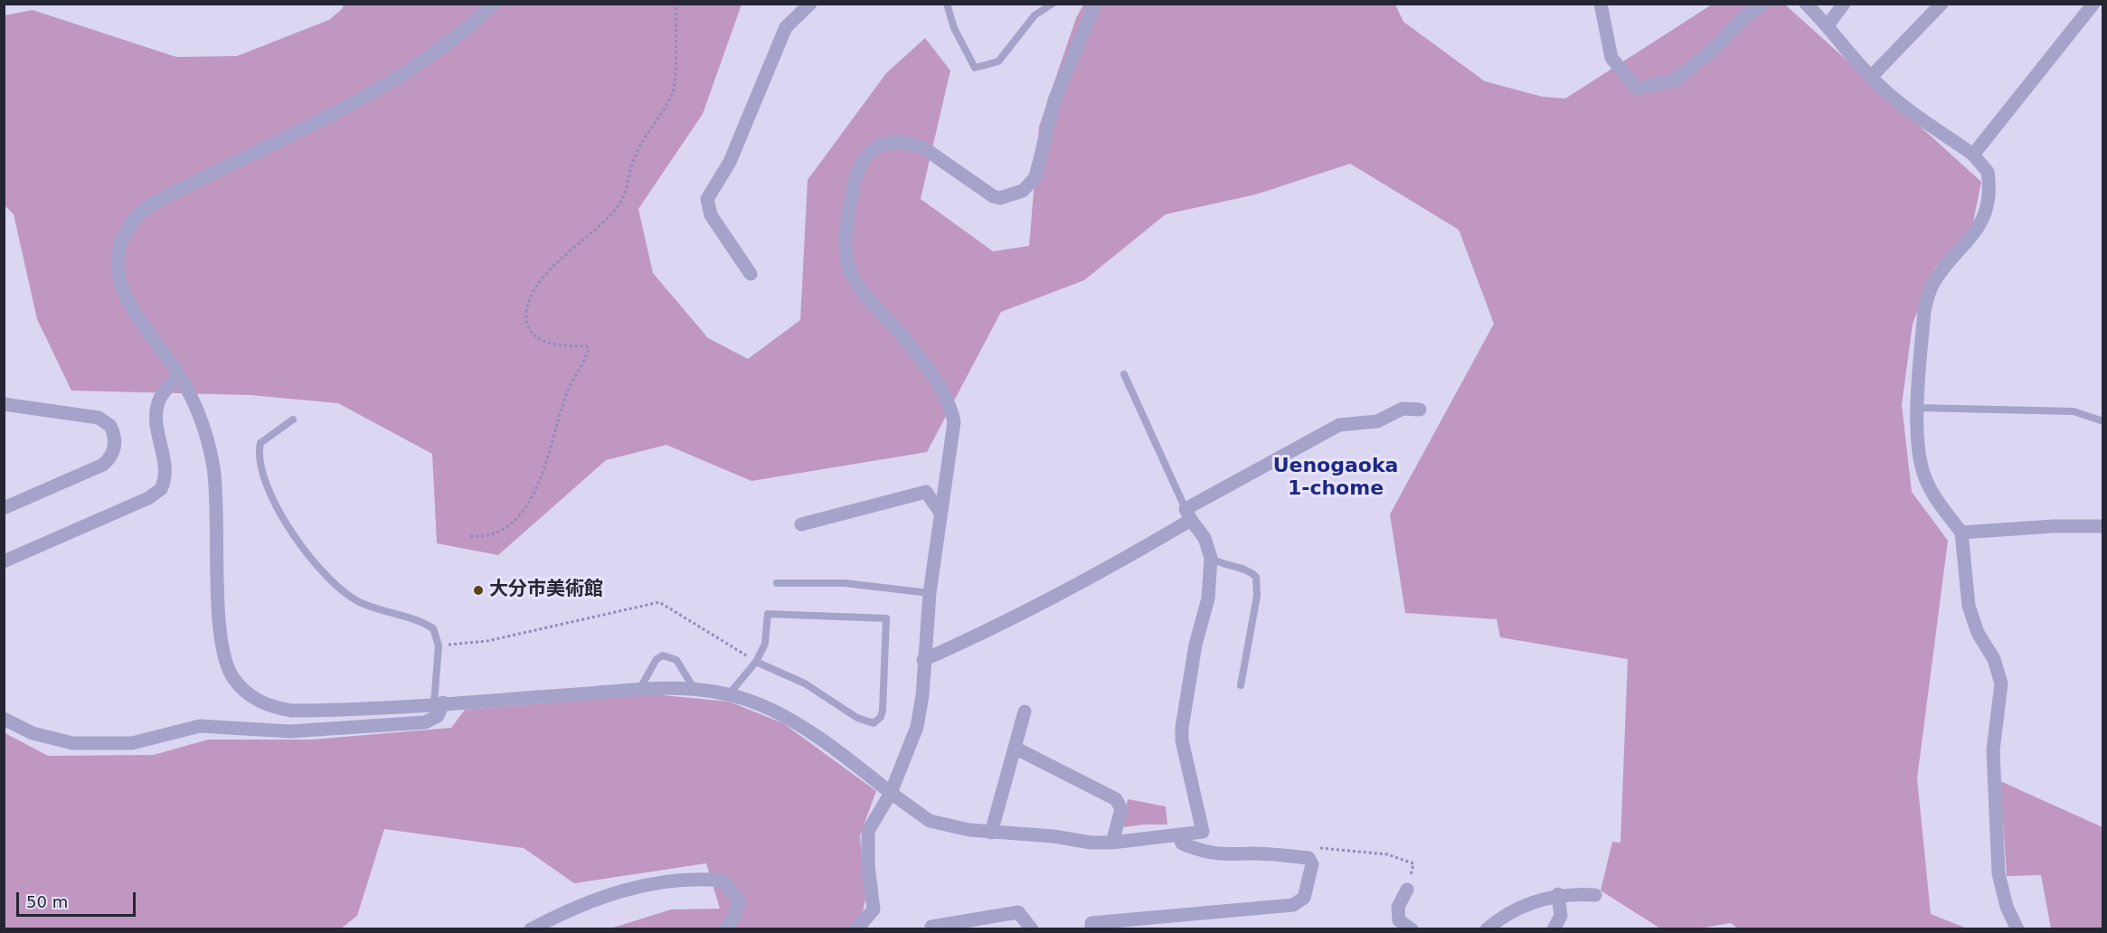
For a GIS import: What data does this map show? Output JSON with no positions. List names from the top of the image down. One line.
{"districts":["Uenogaoka 1-chome"],"places":["大分市美術館"],"scale_bar":"50 m"}
